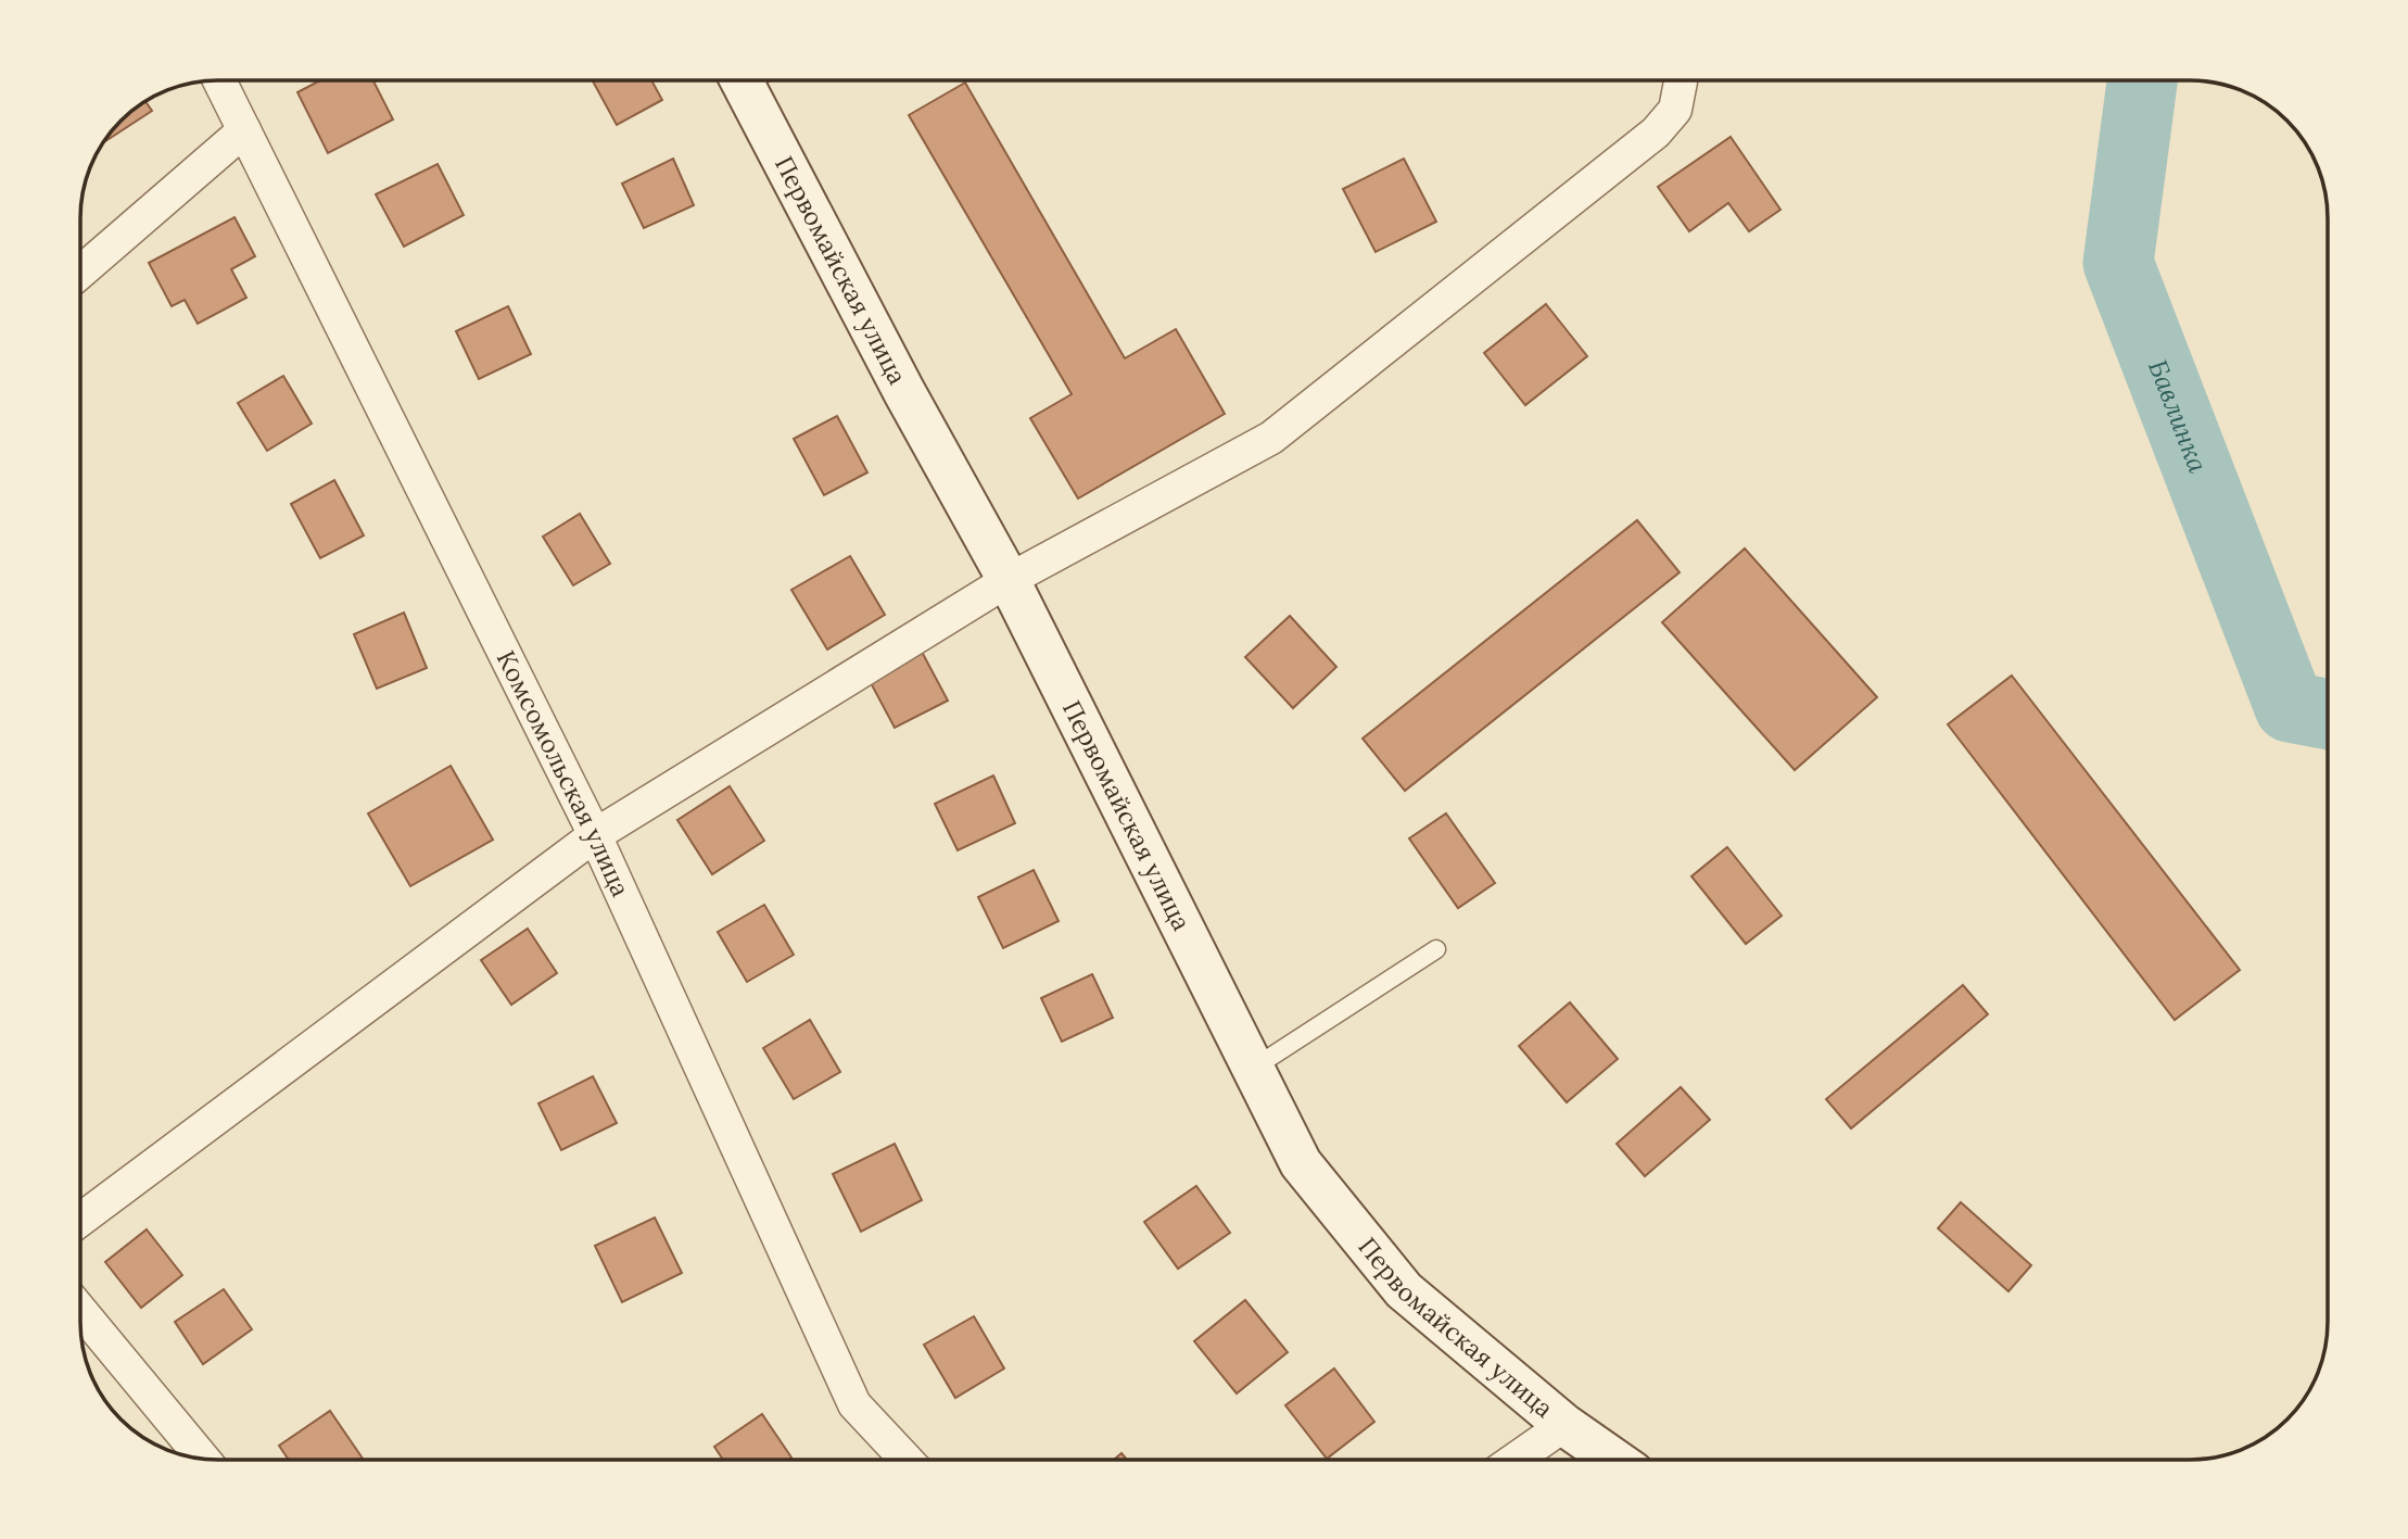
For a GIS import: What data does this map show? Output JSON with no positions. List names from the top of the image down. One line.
{"streets":{"street":["Первомайская улица","Комсомольская улица"]},"water":["Бавлинка"]}
